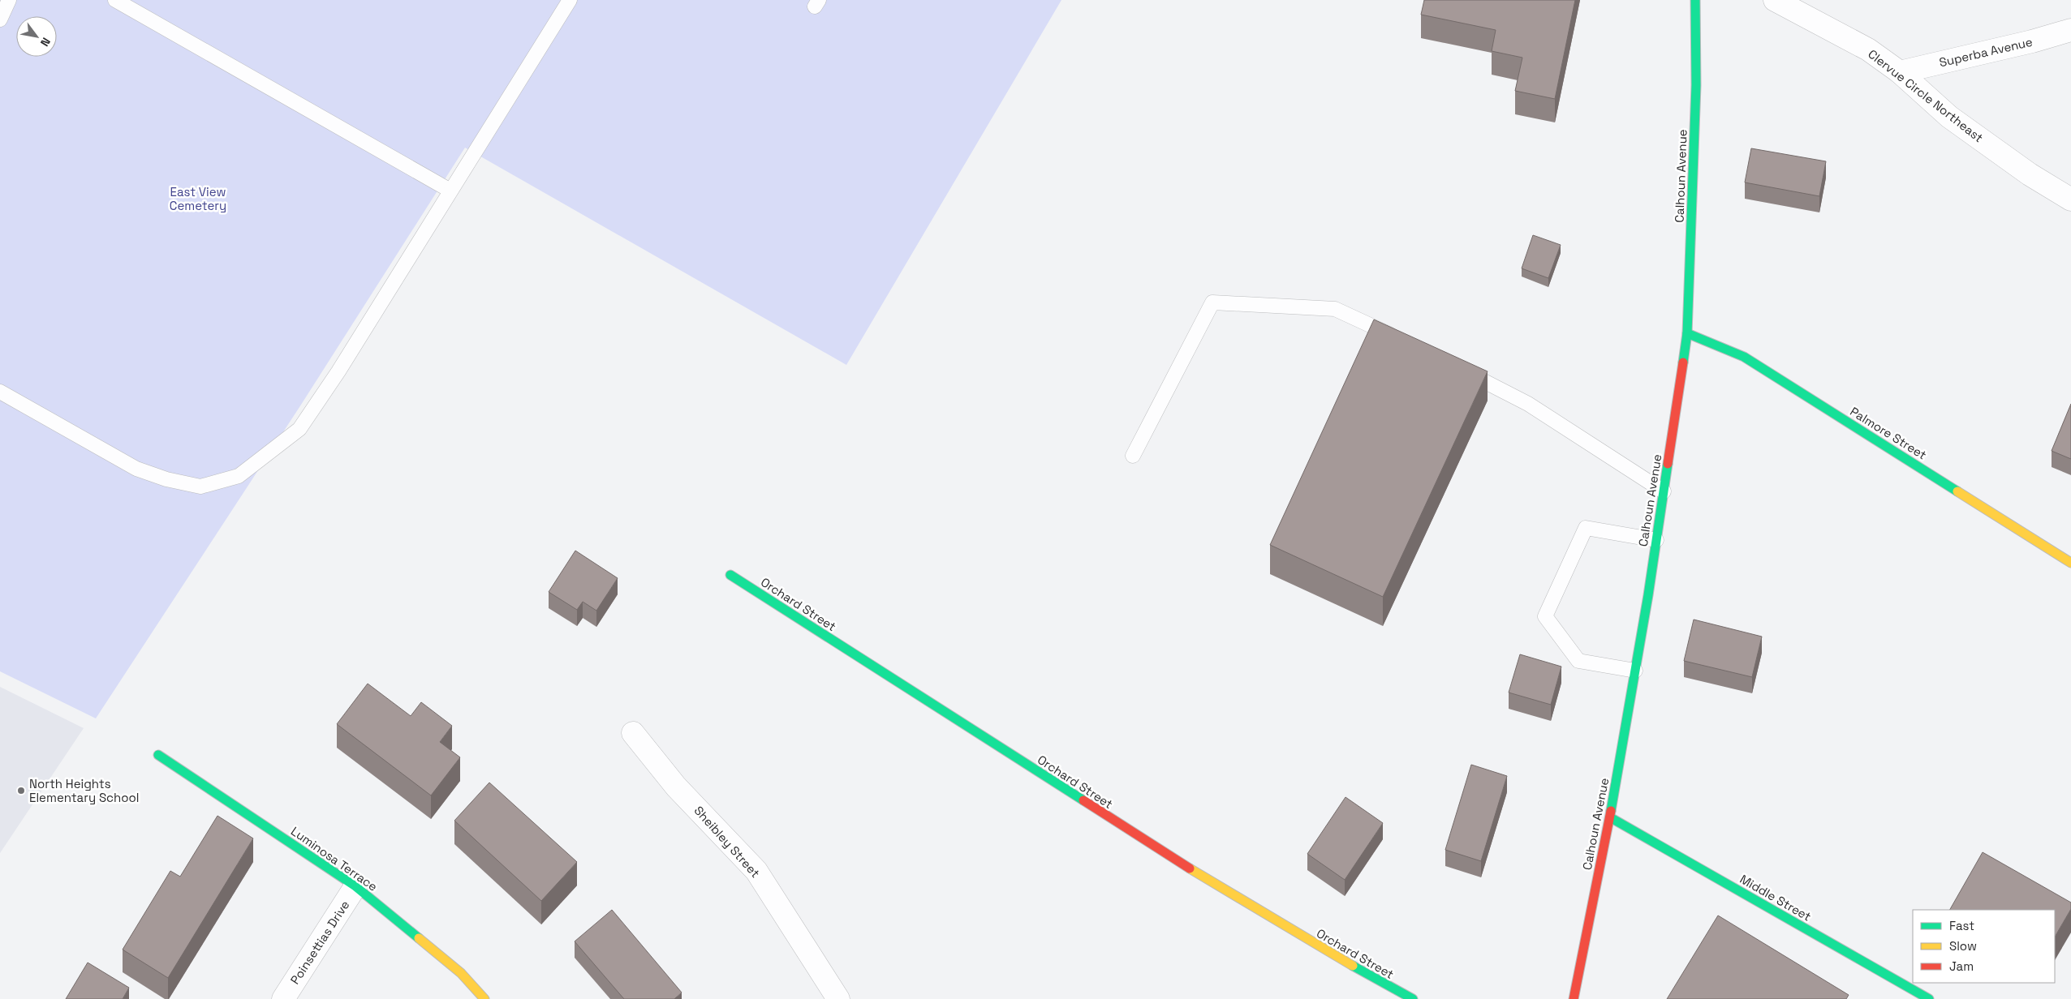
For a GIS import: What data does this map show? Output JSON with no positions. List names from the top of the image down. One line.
{"streets":{"street":["Superba Avenue","Clervue Circle Northeast","Calhoun Avenue","Palmore Street","Orchard Street","Sheibley Street","Luminosa Terrace","Middle Street","Poinsettias Drive"]},"crossings":[["Superba Avenue","Clervue Circle Northeast"],["Calhoun Avenue","Palmore Street"],["Calhoun Avenue","Middle Street"],["Luminosa Terrace","Poinsettias Drive"]],"parks":["East View Cemetery"],"places":["North Heights Elementary School"],"legend":["Fast","Slow","Jam"],"north":"bottom right"}
